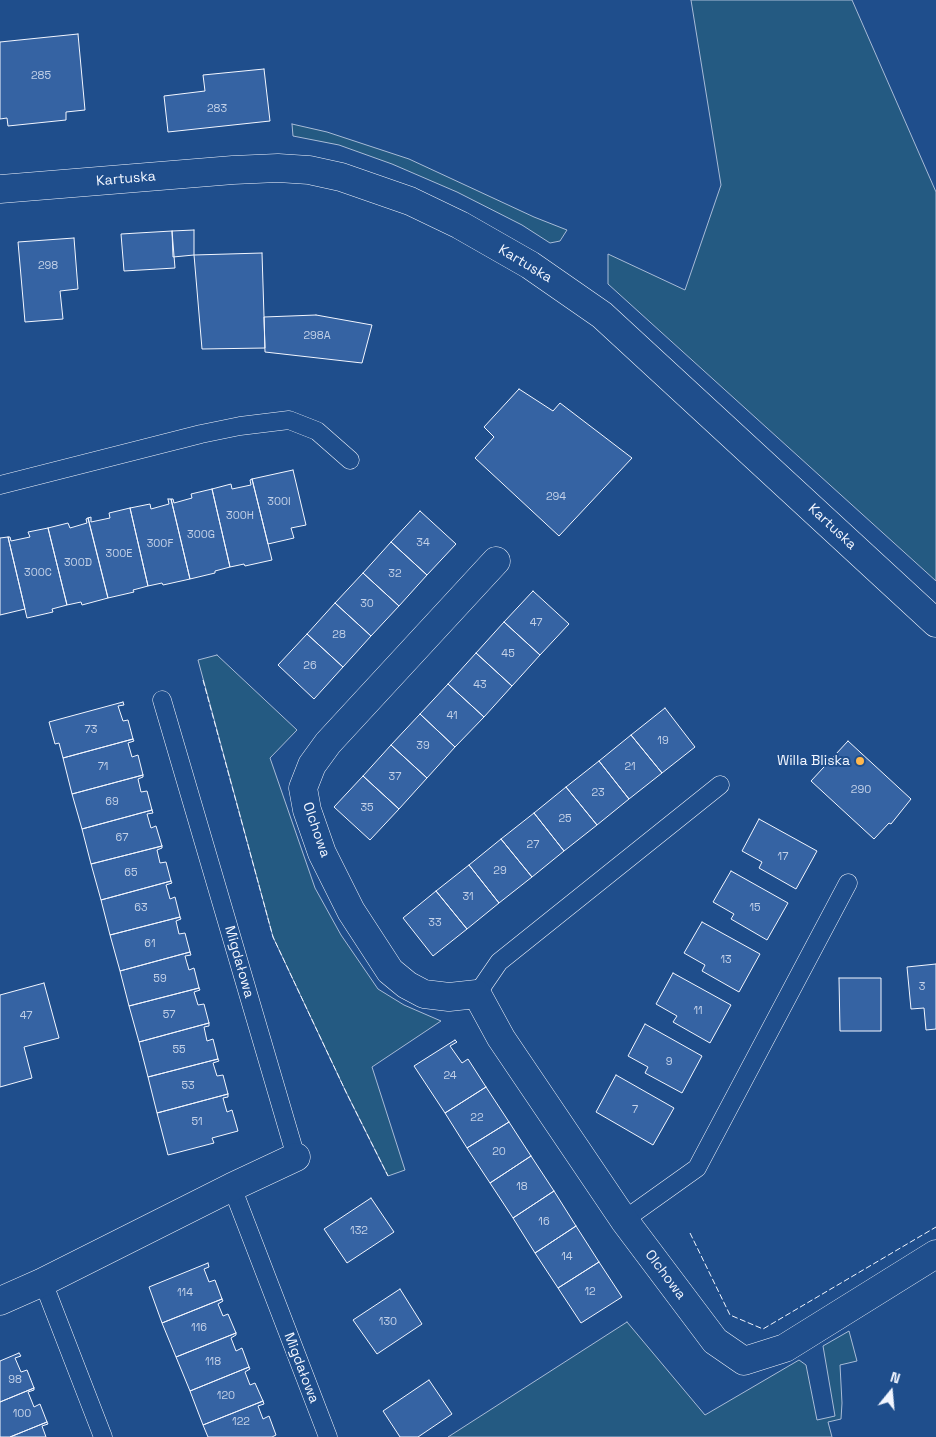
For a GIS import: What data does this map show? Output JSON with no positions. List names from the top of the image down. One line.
{"streets":{"street":["Kartuska","Olchowa","Migdałowa"]},"places":["Willa Bliska"],"house_numbers":["285","283","298","298A","294","300I","300H","300G","34","300F","300E","300D","300C","32","30","47","28","45","26","43","41","73","19","39","71","21","37","290","23","69","35","25","67","27","17","29","65","31","63","15","33","61","13","59","3","11","57","47","55","9","24","53","7","22","51","20","18","16","132","14","12","114","130","116","118","98","120","100","122"],"north":"top"}
